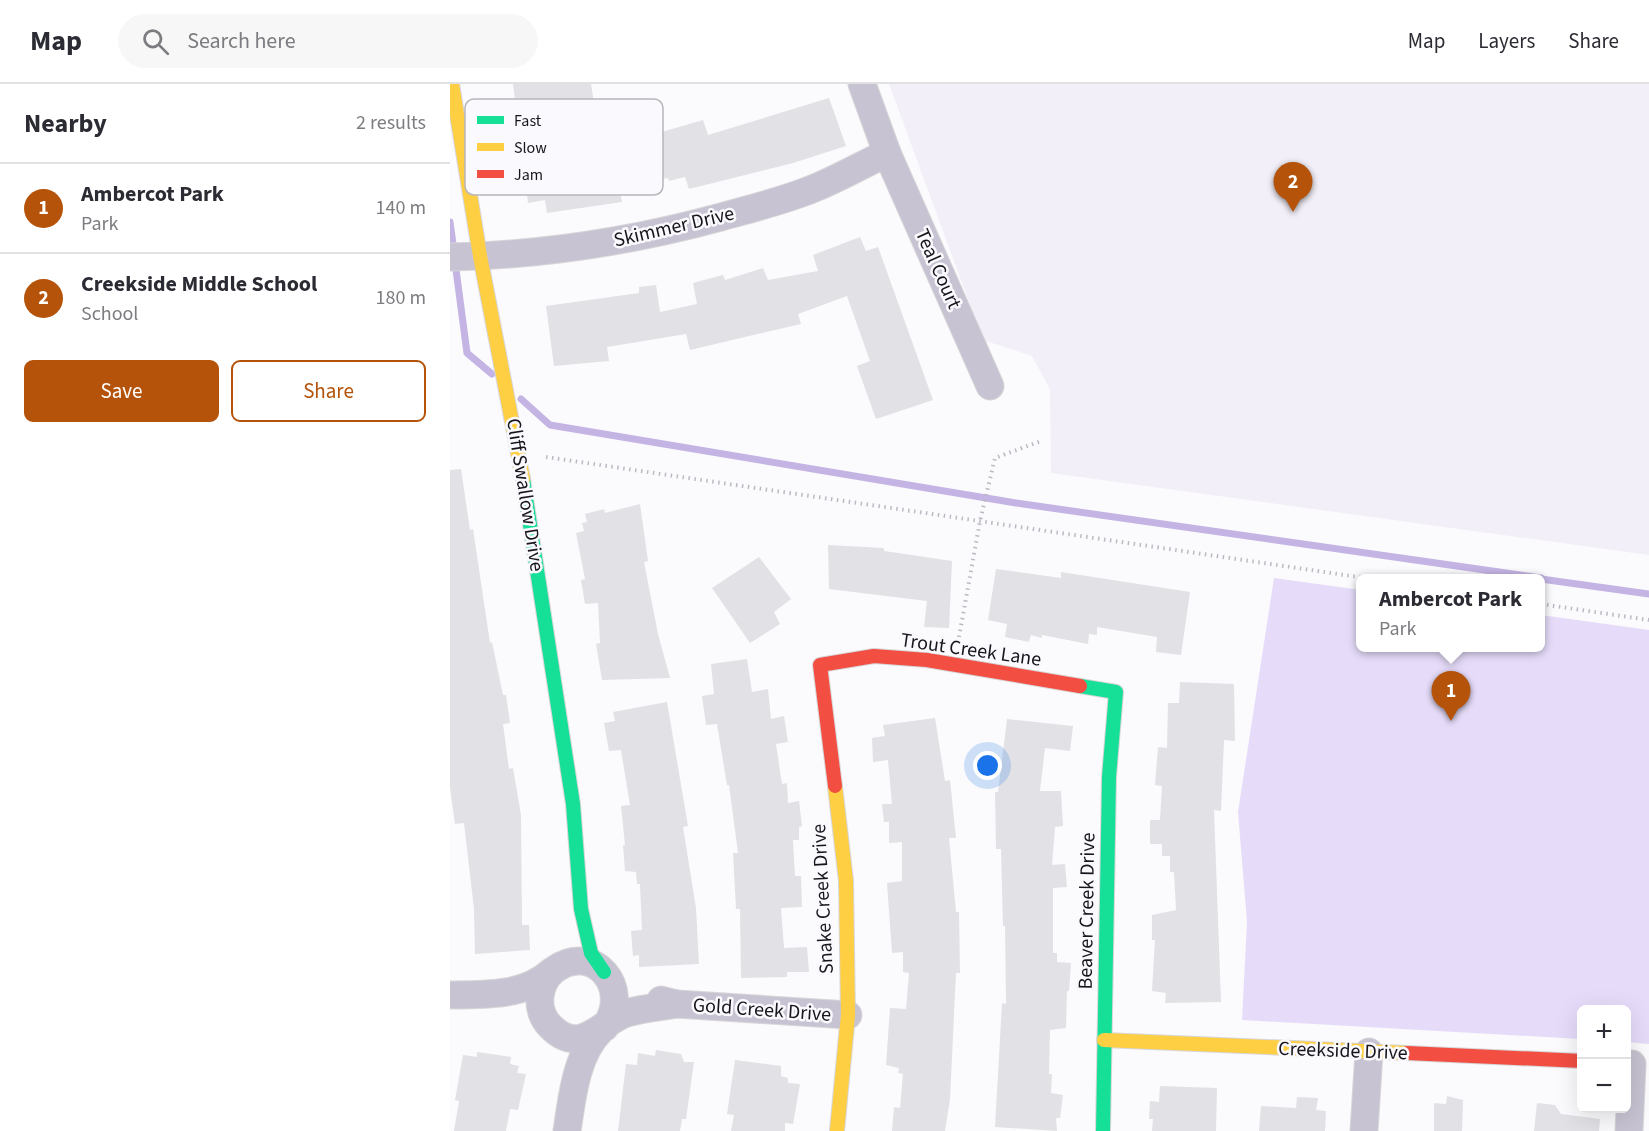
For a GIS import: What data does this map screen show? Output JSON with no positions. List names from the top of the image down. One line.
{"streets":{"street":["Skimmer Drive","Teal Court","Cliff Swallow Drive","Trout Creek Lane","Snake Creek Drive","Beaver Creek Drive","Gold Creek Drive","Creekside Drive"]},"crossings":[["Skimmer Drive","Teal Court"],["Skimmer Drive","Cliff Swallow Drive"],["Cliff Swallow Drive","Gold Creek Drive"],["Trout Creek Lane","Snake Creek Drive"],["Trout Creek Lane","Beaver Creek Drive"],["Snake Creek Drive","Gold Creek Drive"],["Beaver Creek Drive","Creekside Drive"]],"legend":["Fast","Slow","Jam"],"page":{"header":"Map","search":"Search here","nav":["Map","Layers","Share"],"heading":["Nearby","2 results"],"list":[{"mark":"1","name":"Ambercot Park","note":"Park","value":"140 m"},{"mark":"2","name":"Creekside Middle School","note":"School","value":"180 m"}],"pins":["2","1"],"buttons":["Save","Share"],"popup":["Ambercot Park","Park"],"map_buttons":["+","−"]}}
